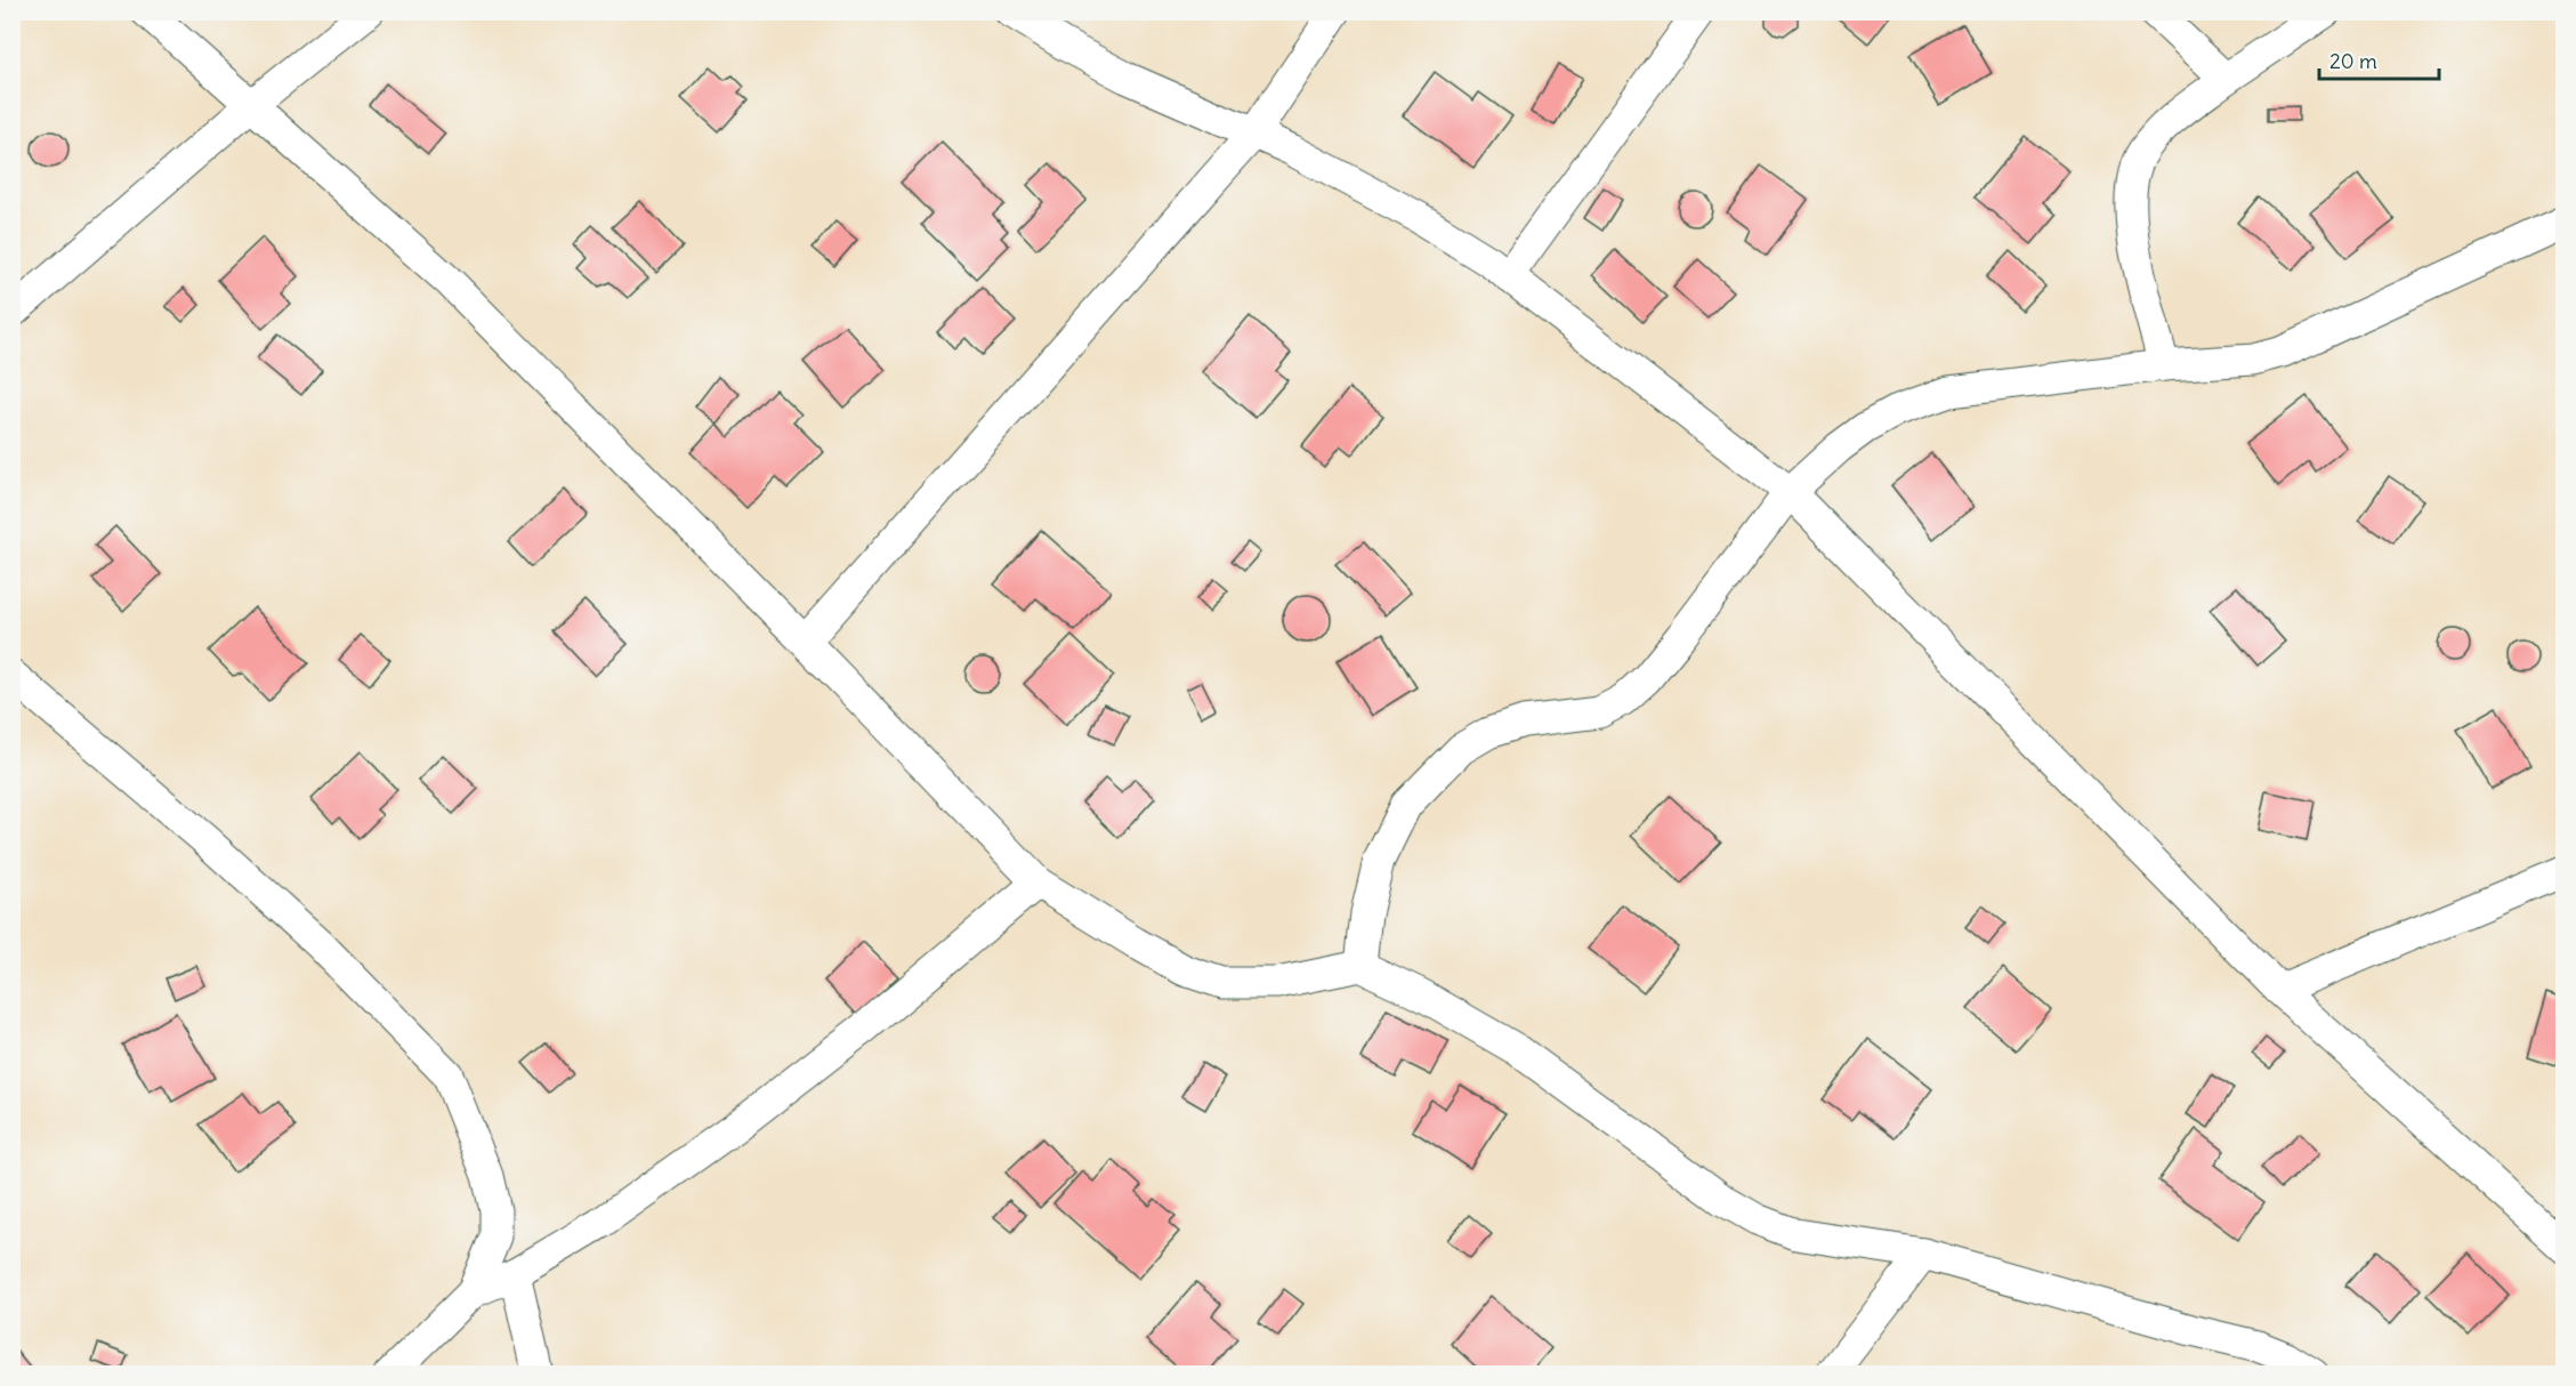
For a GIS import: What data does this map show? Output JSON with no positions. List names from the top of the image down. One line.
{"scale_bar":"20 m"}
